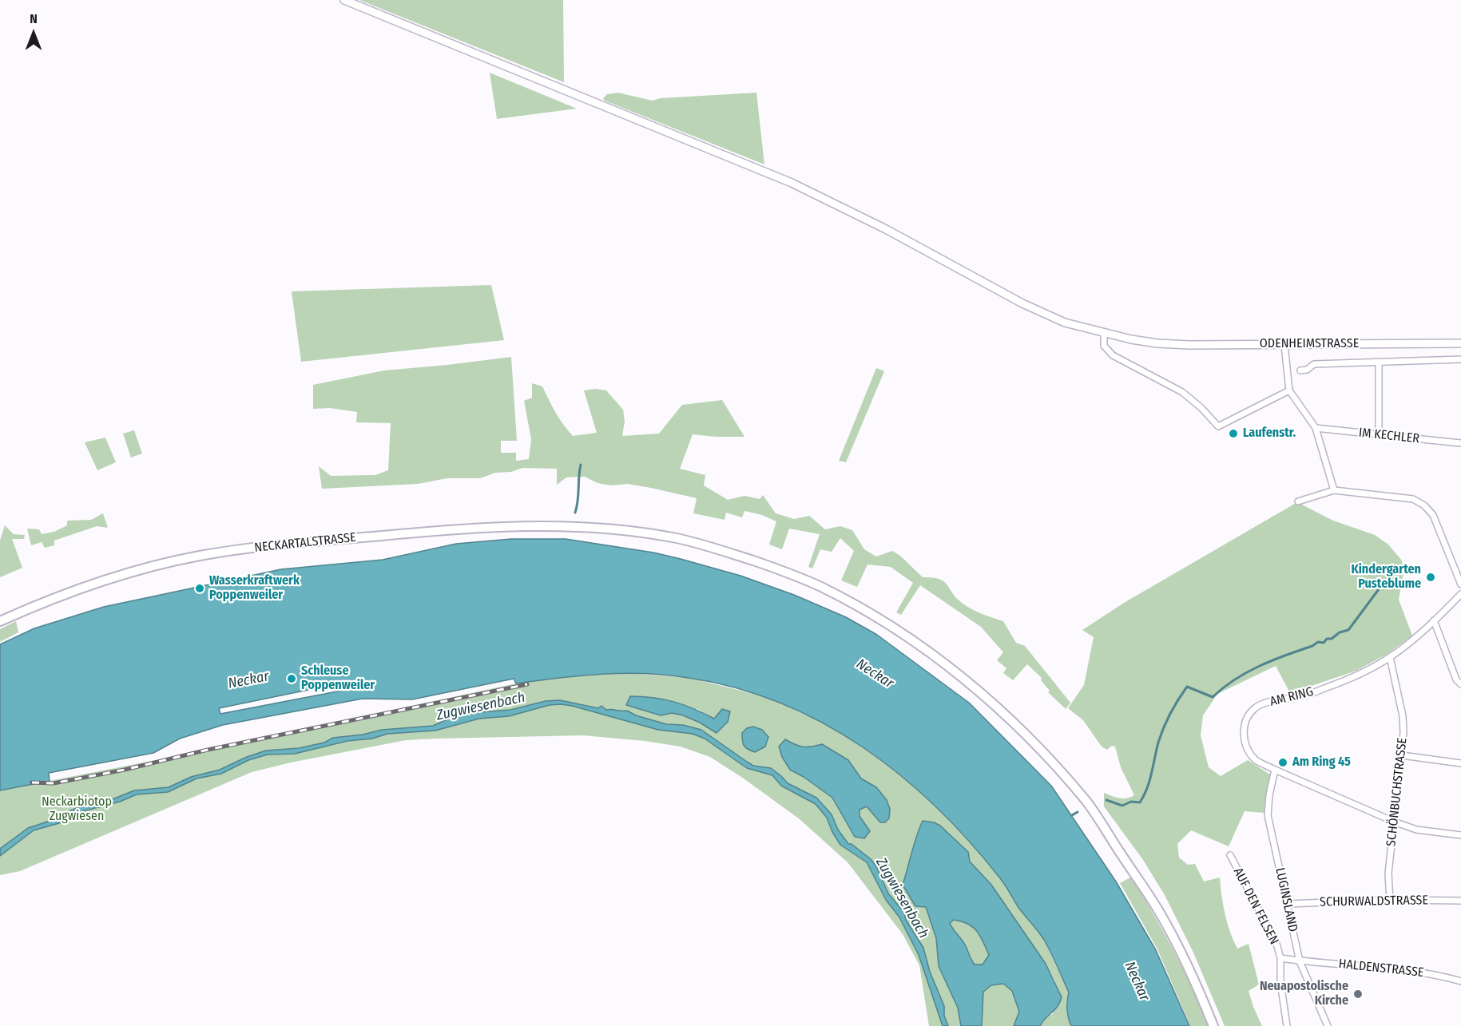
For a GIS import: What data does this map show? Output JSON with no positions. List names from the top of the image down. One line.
{"streets":{"main road":["NECKARTALSTRASSE"],"street":["ODENHEIMSTRASSE","IM KECHLER","AM RING","SCHÖNBUCHSTRASSE","LUGINSLAND","SCHURWALDSTRASSE","AUF DEN FELSEN","HALDENSTRASSE"]},"crossings":[["AM RING","SCHÖNBUCHSTRASSE"],["AM RING","LUGINSLAND"],["SCHÖNBUCHSTRASSE","SCHURWALDSTRASSE"],["LUGINSLAND","SCHURWALDSTRASSE"],["LUGINSLAND","AUF DEN FELSEN"],["LUGINSLAND","HALDENSTRASSE"],["AUF DEN FELSEN","HALDENSTRASSE"]],"water":["Neckar","Zugwiesenbach"],"parks":["Neckarbiotop Zugwiesen"],"places":["Laufenstr.","Kindergarten Pusteblume","Wasserkraftwerk Poppenweiler","Schleuse Poppenweiler","Am Ring 45","Neuapostolische Kirche"],"north":"top"}
